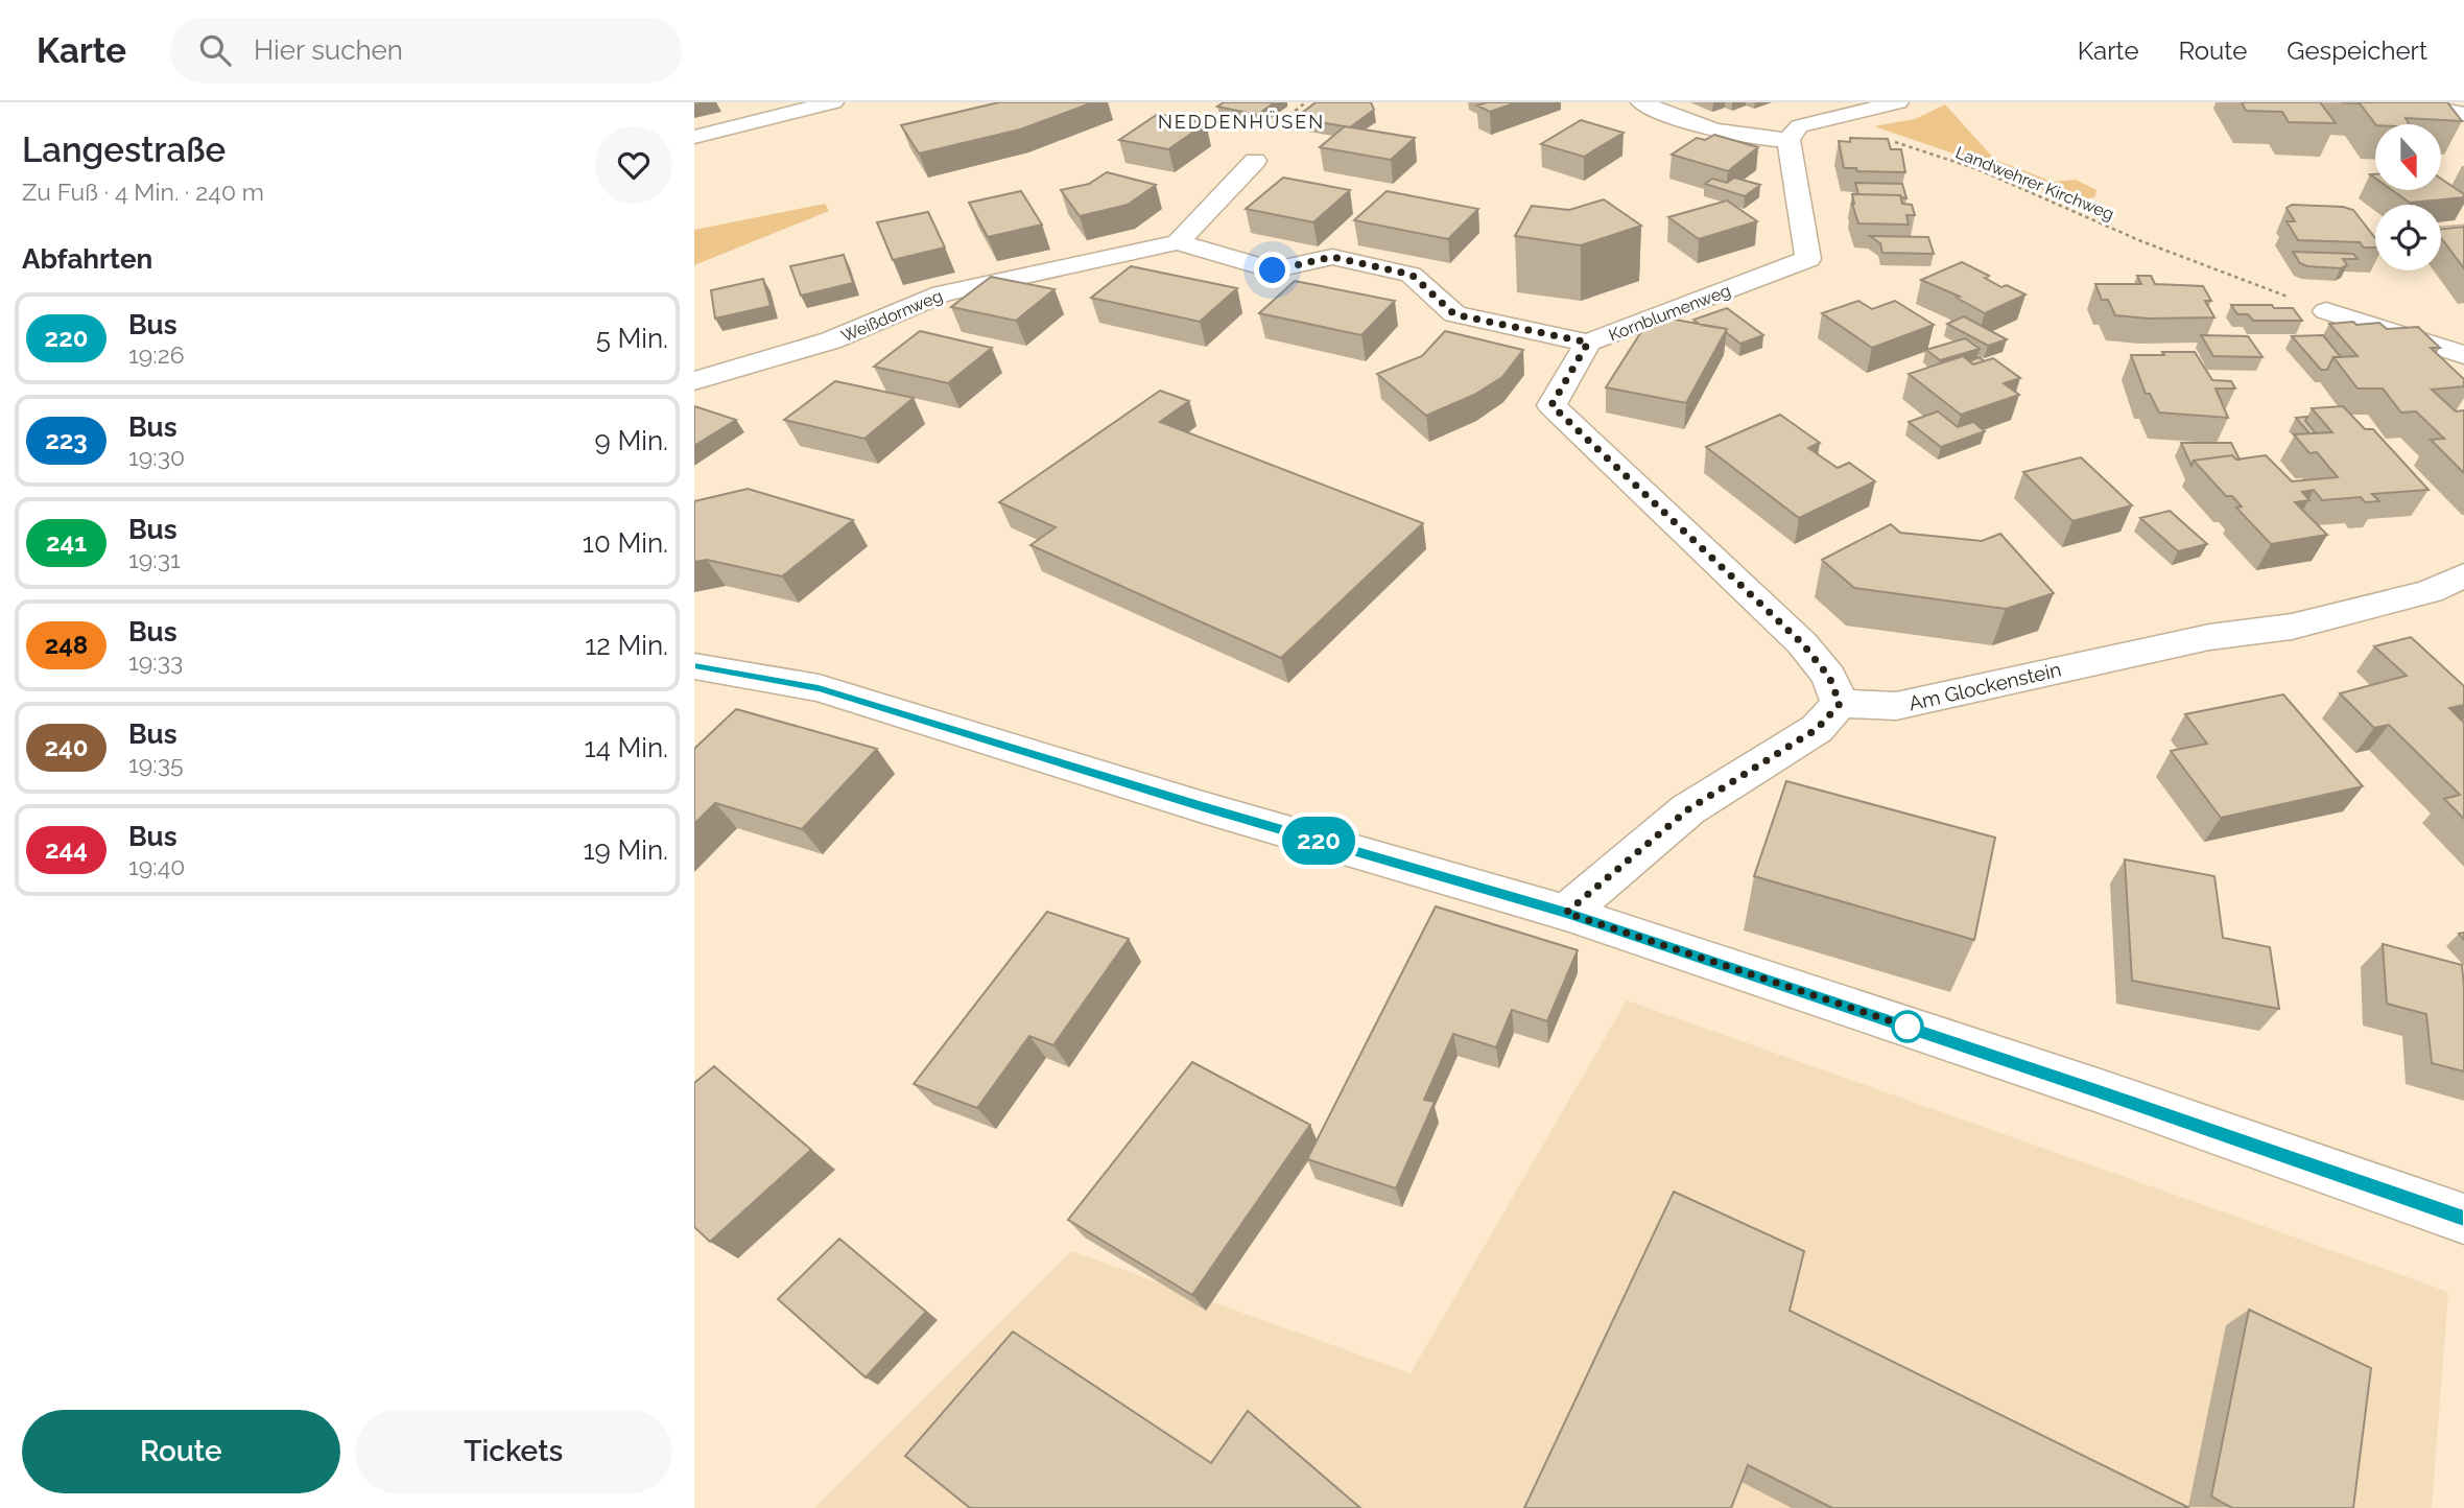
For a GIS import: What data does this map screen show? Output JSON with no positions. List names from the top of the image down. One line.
{"streets":{"street":["Kornblumenweg","Weißdornweg","Am Glockenstein"],"path":["Landwehrer Kirchweg"]},"crossings":[["Kornblumenweg","Am Glockenstein"]],"districts":["NEDDENHÜSEN"],"lines":["bus line 220"],"north":"bottom","page":{"header":"Karte","search":"Hier suchen","nav":["Karte","Route","Gespeichert"],"heading":[["Langestraße","Zu Fuß · 4 Min. · 240 m"],"Abfahrten"],"on_map":"220","list":[{"mark":"220","name":"Bus","note":"19:26","value":"5 Min."},{"mark":"223","name":"Bus","note":"19:30","value":"9 Min."},{"mark":"241","name":"Bus","note":"19:31","value":"10 Min."},{"mark":"248","name":"Bus","note":"19:33","value":"12 Min."},{"mark":"240","name":"Bus","note":"19:35","value":"14 Min."},{"mark":"244","name":"Bus","note":"19:40","value":"19 Min."}],"buttons":["Route","Tickets"]}}
